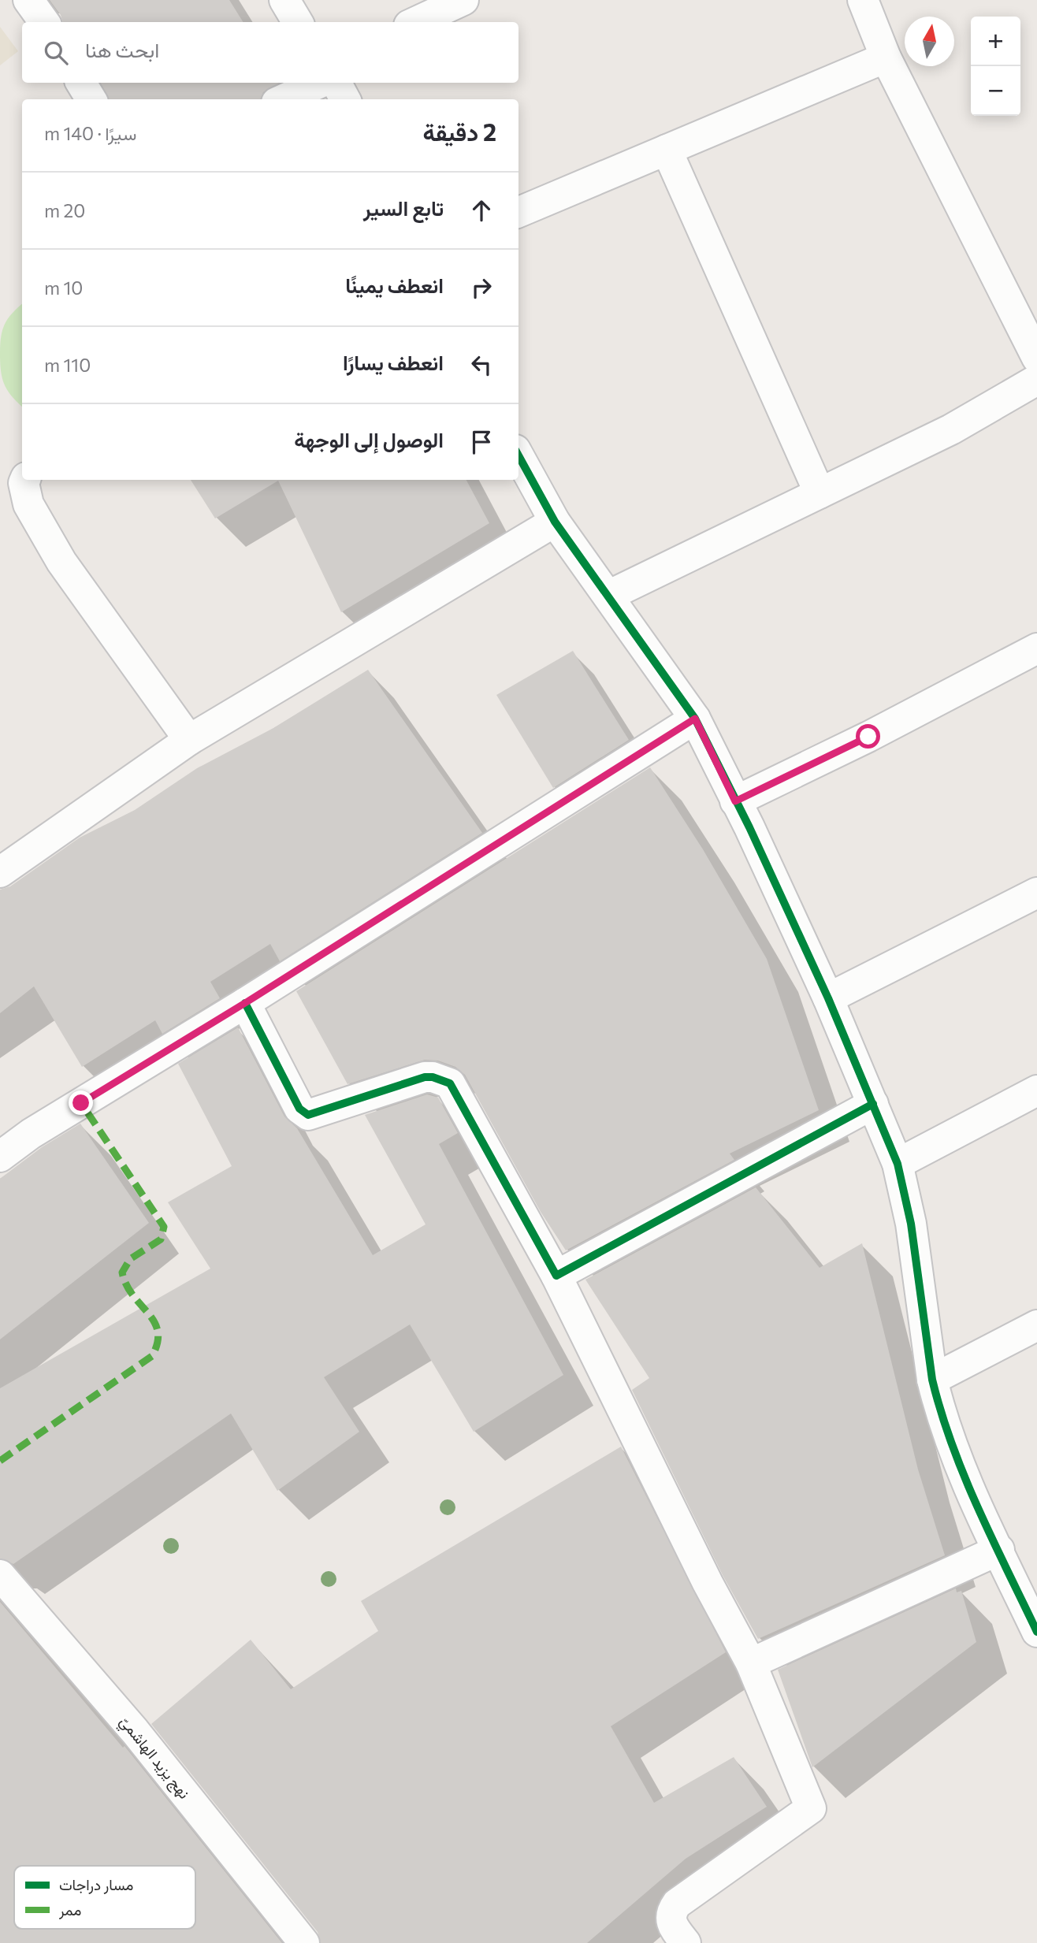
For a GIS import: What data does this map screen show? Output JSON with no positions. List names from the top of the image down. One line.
{"streets":{"street":["نهج يزيد الهاشميّ"]},"legend":["مسار دراجات","ممر"],"north":"top","page":{"map_buttons":["+","−"],"search":"ابحث هنا","heading":["2 دقيقة","سيرًا · 140 m"],"list":[["تابع السير","20 m"],["انعطف يمينًا","10 m"],["انعطف يسارًا","110 m"],"الوصول إلى الوجهة"]}}
